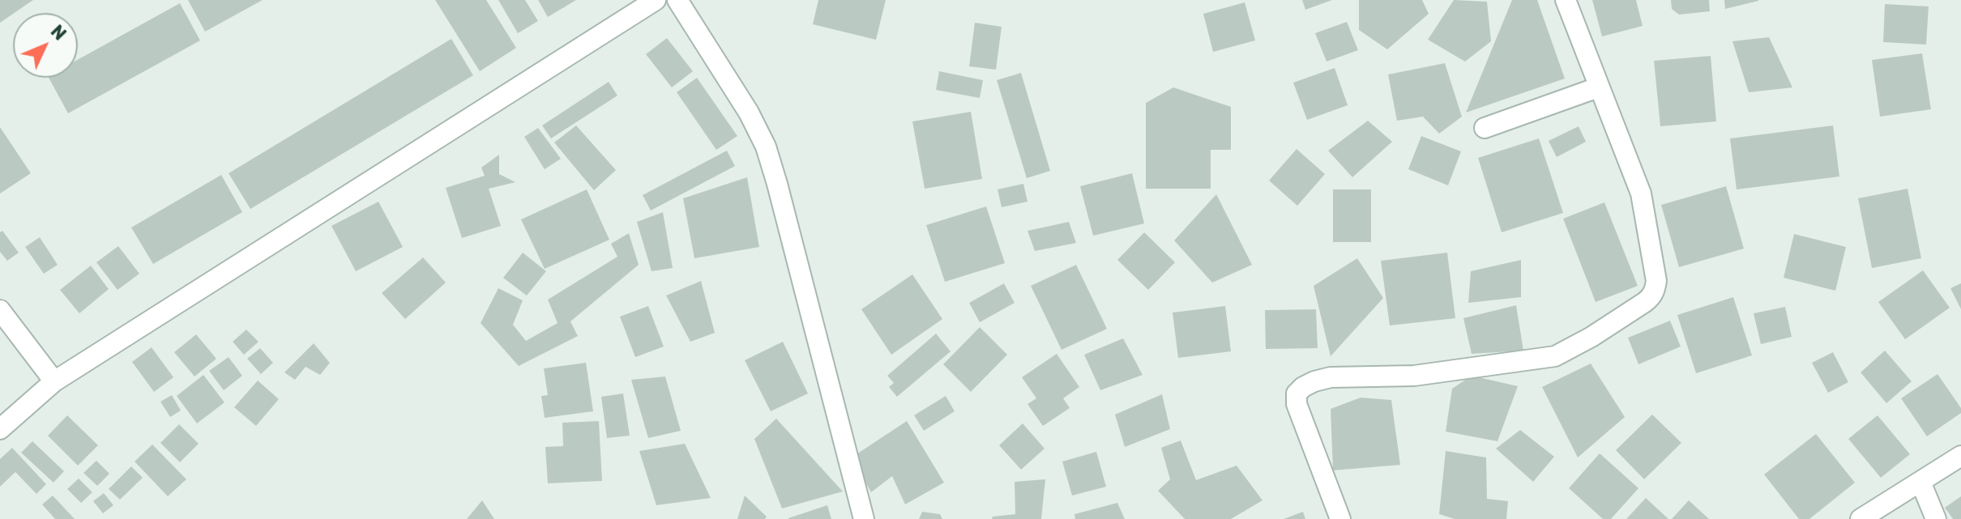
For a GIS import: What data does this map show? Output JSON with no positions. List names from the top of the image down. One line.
{"north":"top right"}
